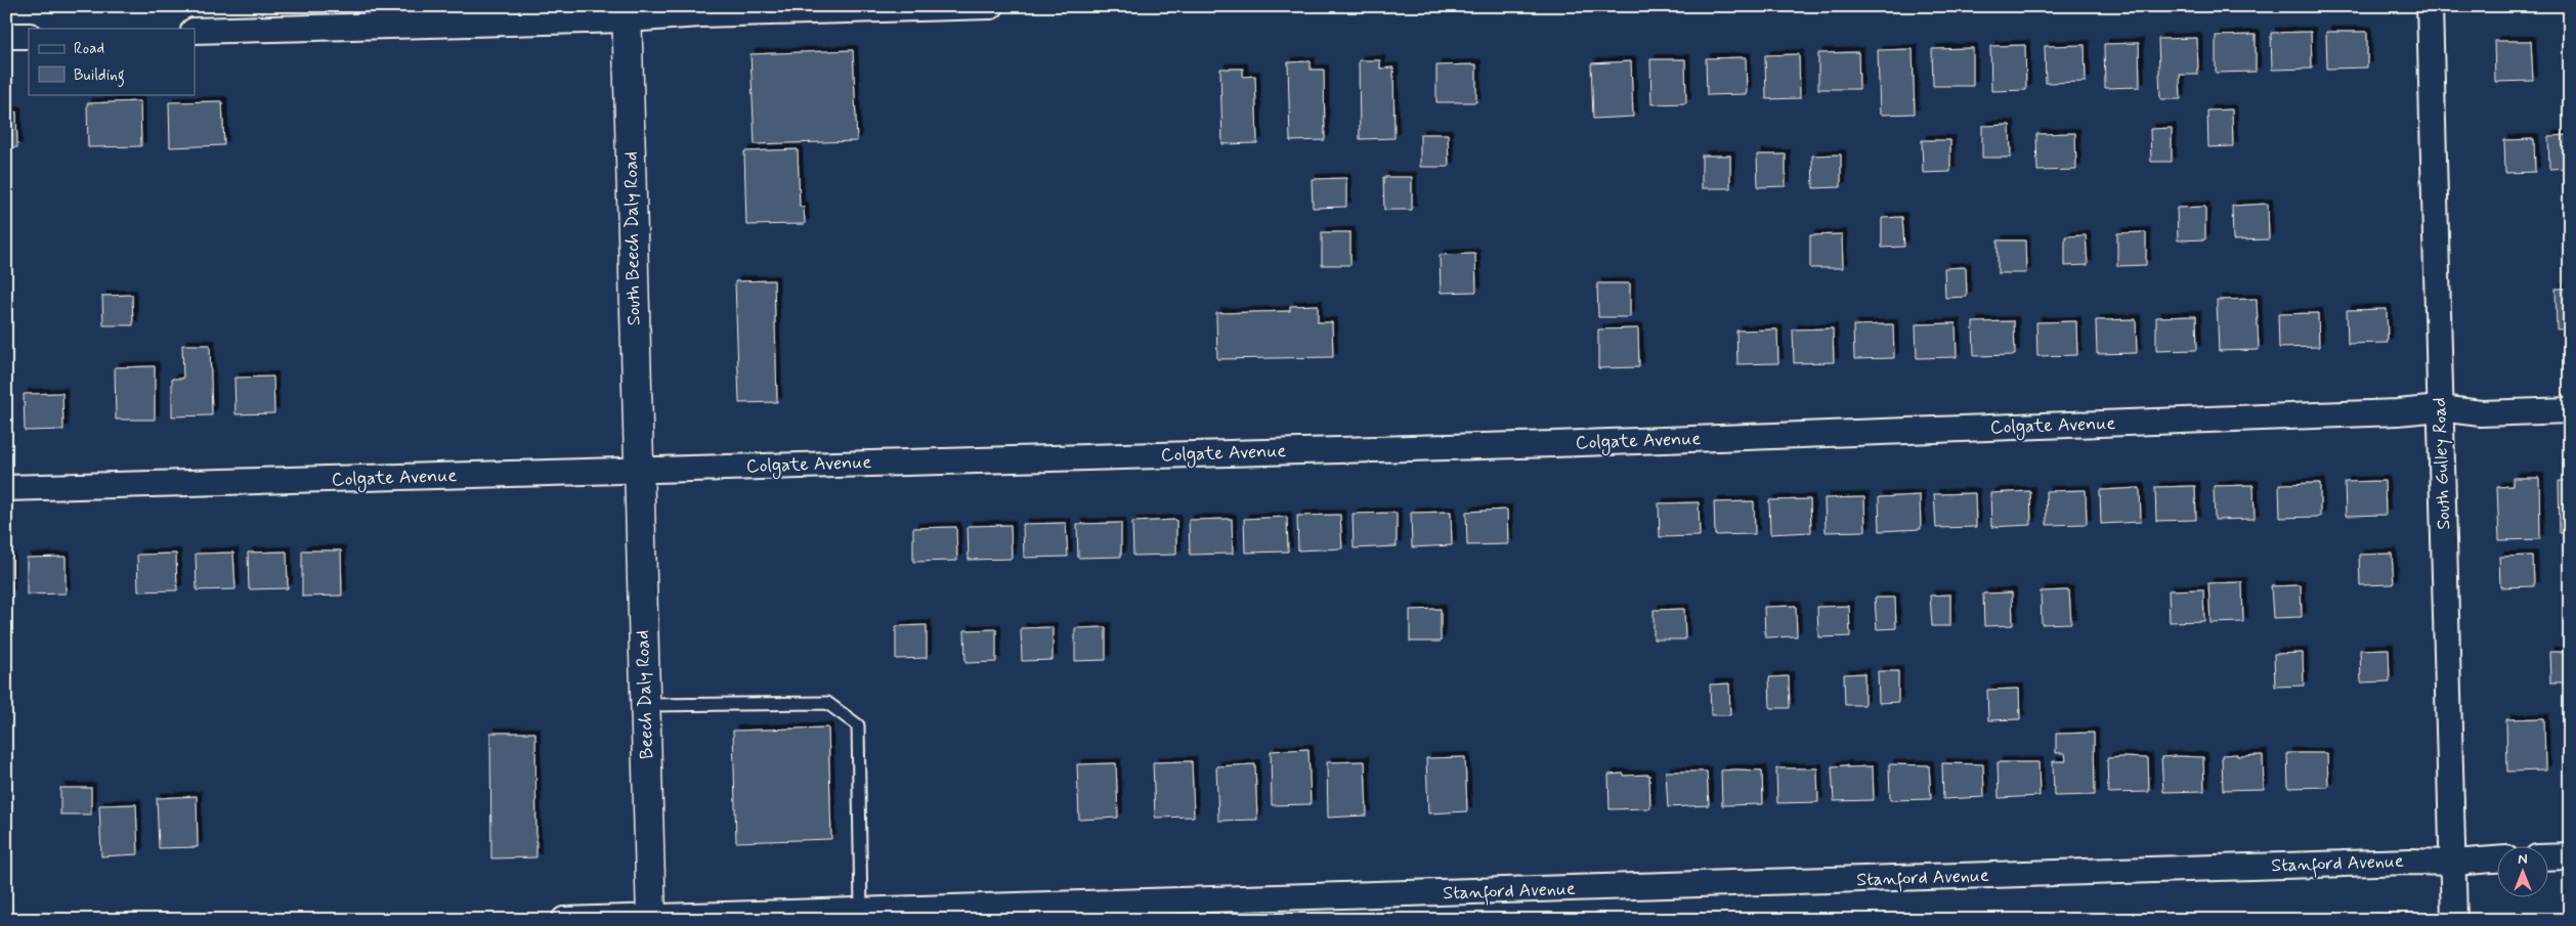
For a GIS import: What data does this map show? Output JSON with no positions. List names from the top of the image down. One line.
{"streets":{"main road":["South Beech Daly Road","Beech Daly Road"],"street":["Colgate Avenue","South Gulley Road","Stanford Avenue"]},"crossings":[["South Beech Daly Road","Colgate Avenue"],["South Beech Daly Road","Beech Daly Road"],["Colgate Avenue","South Gulley Road"],["Colgate Avenue","Beech Daly Road"],["South Gulley Road","Stanford Avenue"],["Beech Daly Road","Stanford Avenue"]],"legend":["Road","Building"],"north":"top"}
